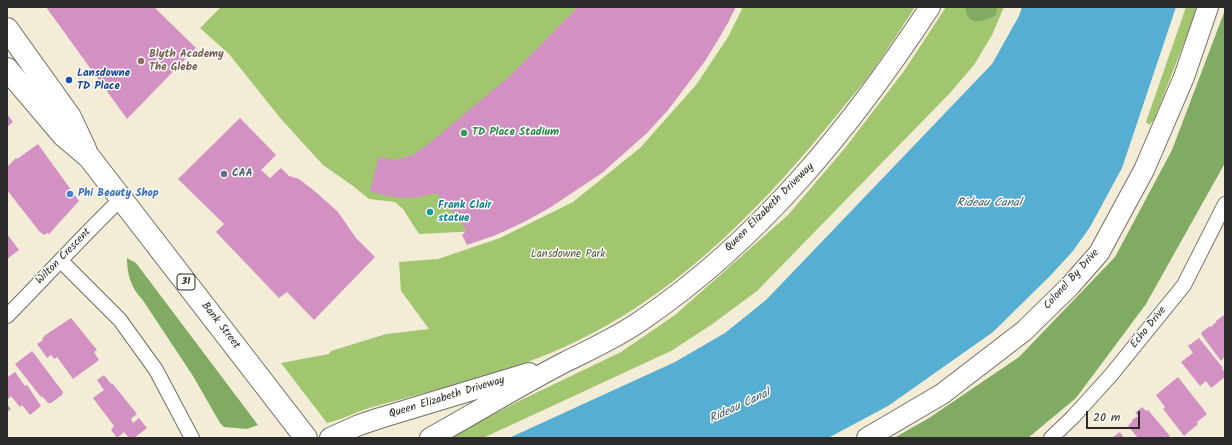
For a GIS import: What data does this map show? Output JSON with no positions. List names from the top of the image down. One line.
{"streets":{"main road":["Queen Elizabeth Driveway","Colonel By Drive","31","Bank Street"],"street":["Wilton Crescent","Echo Drive"]},"crossings":[["Wilton Crescent","Bank Street"]],"water":["Rideau Canal"],"parks":["Lansdowne Park"],"places":["Blyth Academy The Glebe","Lansdowne TD Place","TD Place Stadium","CAA","Phi Beauty Shop","Frank Clair statue"],"scale_bar":"20 m"}
